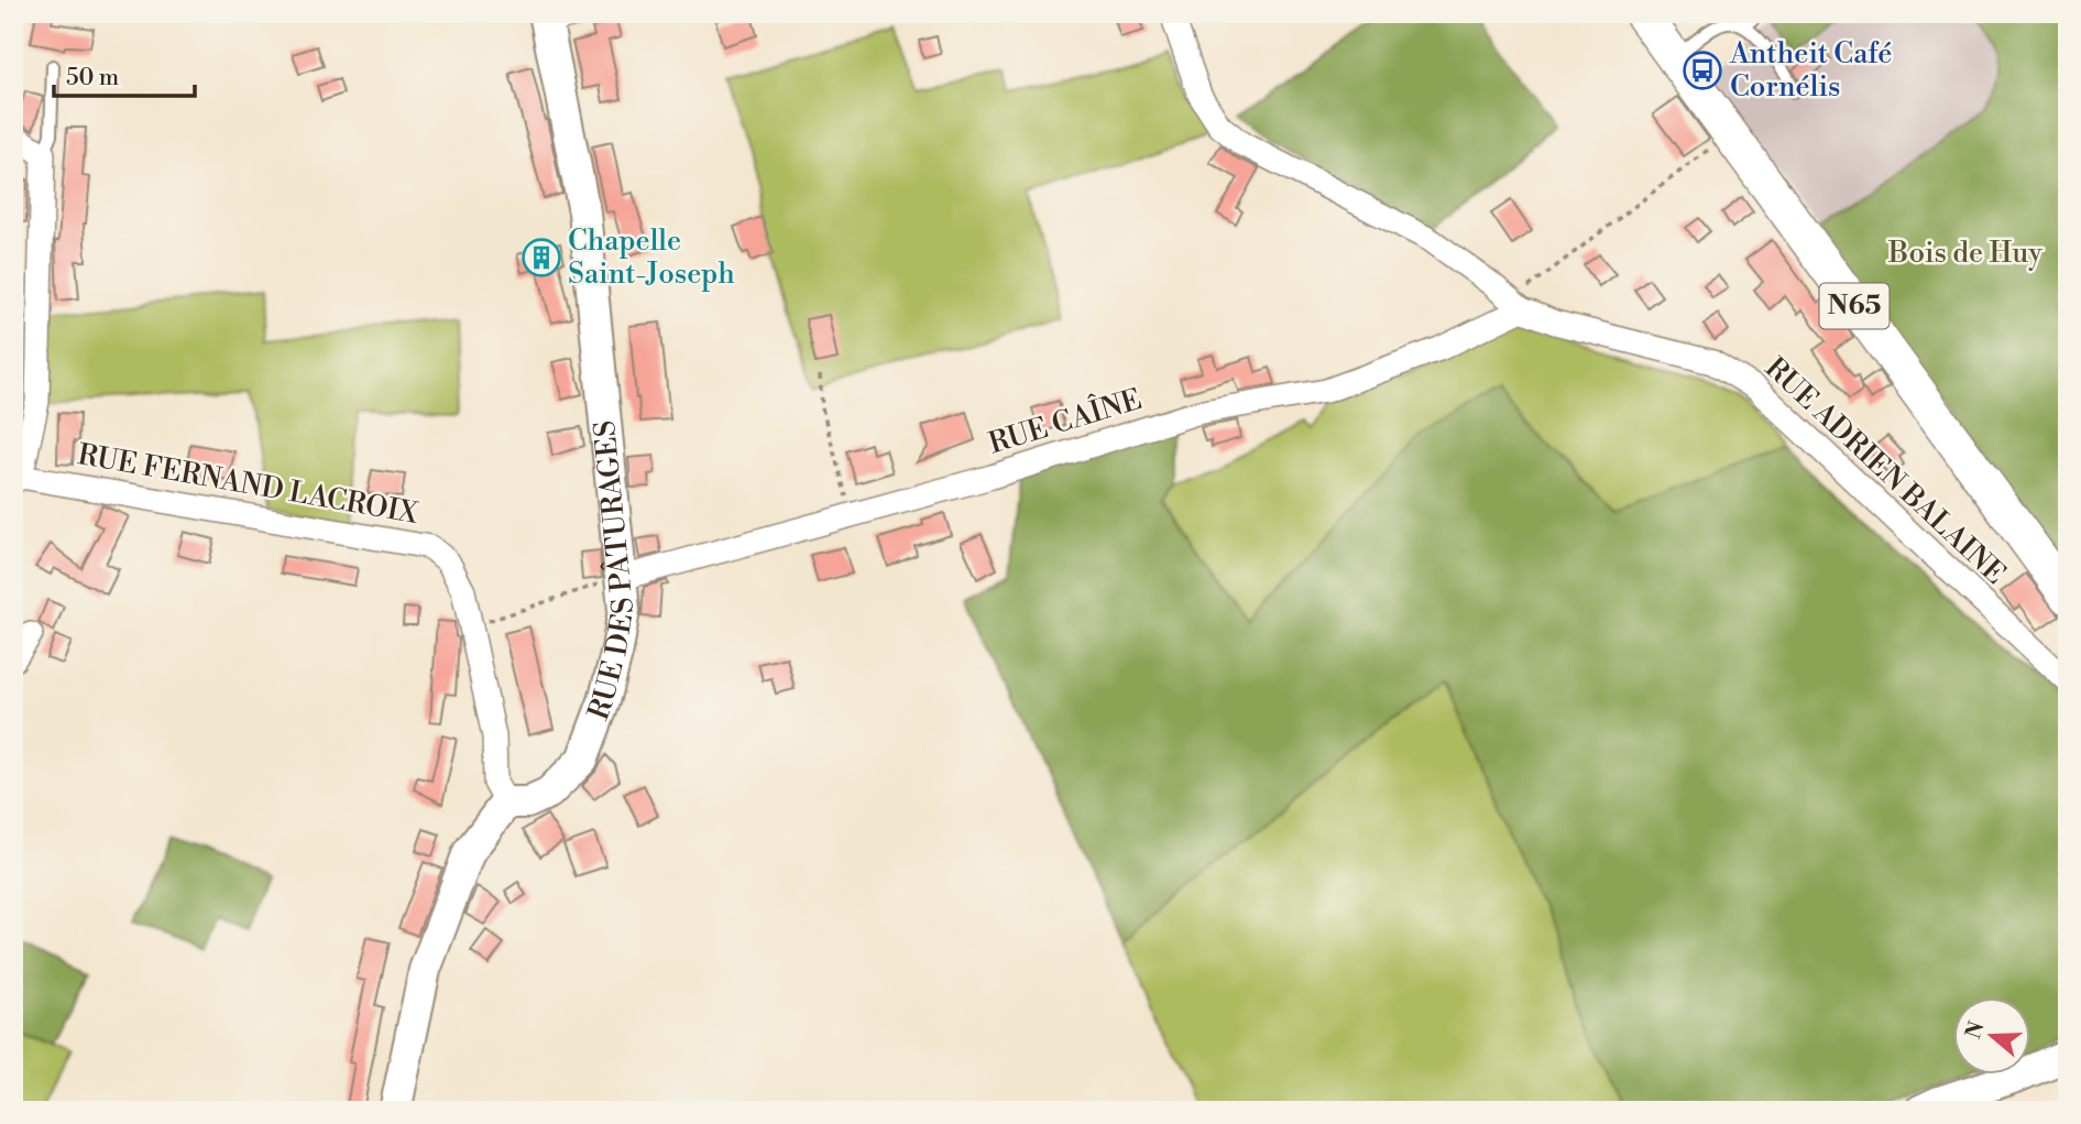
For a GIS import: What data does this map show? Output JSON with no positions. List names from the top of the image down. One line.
{"streets":{"main road":["N65"],"street":["RUE CAÎNE","RUE ADRIEN BALAINE","RUE FERNAND LACROIX","RUE DES PÂTURAGES"]},"crossings":[["RUE CAÎNE","RUE ADRIEN BALAINE"],["RUE CAÎNE","RUE DES PÂTURAGES"],["RUE FERNAND LACROIX","RUE DES PÂTURAGES"]],"parks":["Bois de Huy"],"places":{"bus stop":["Antheit Café Cornélis"],"building":["Chapelle Saint-Joseph"]},"scale_bar":"50 m","north":"left"}
